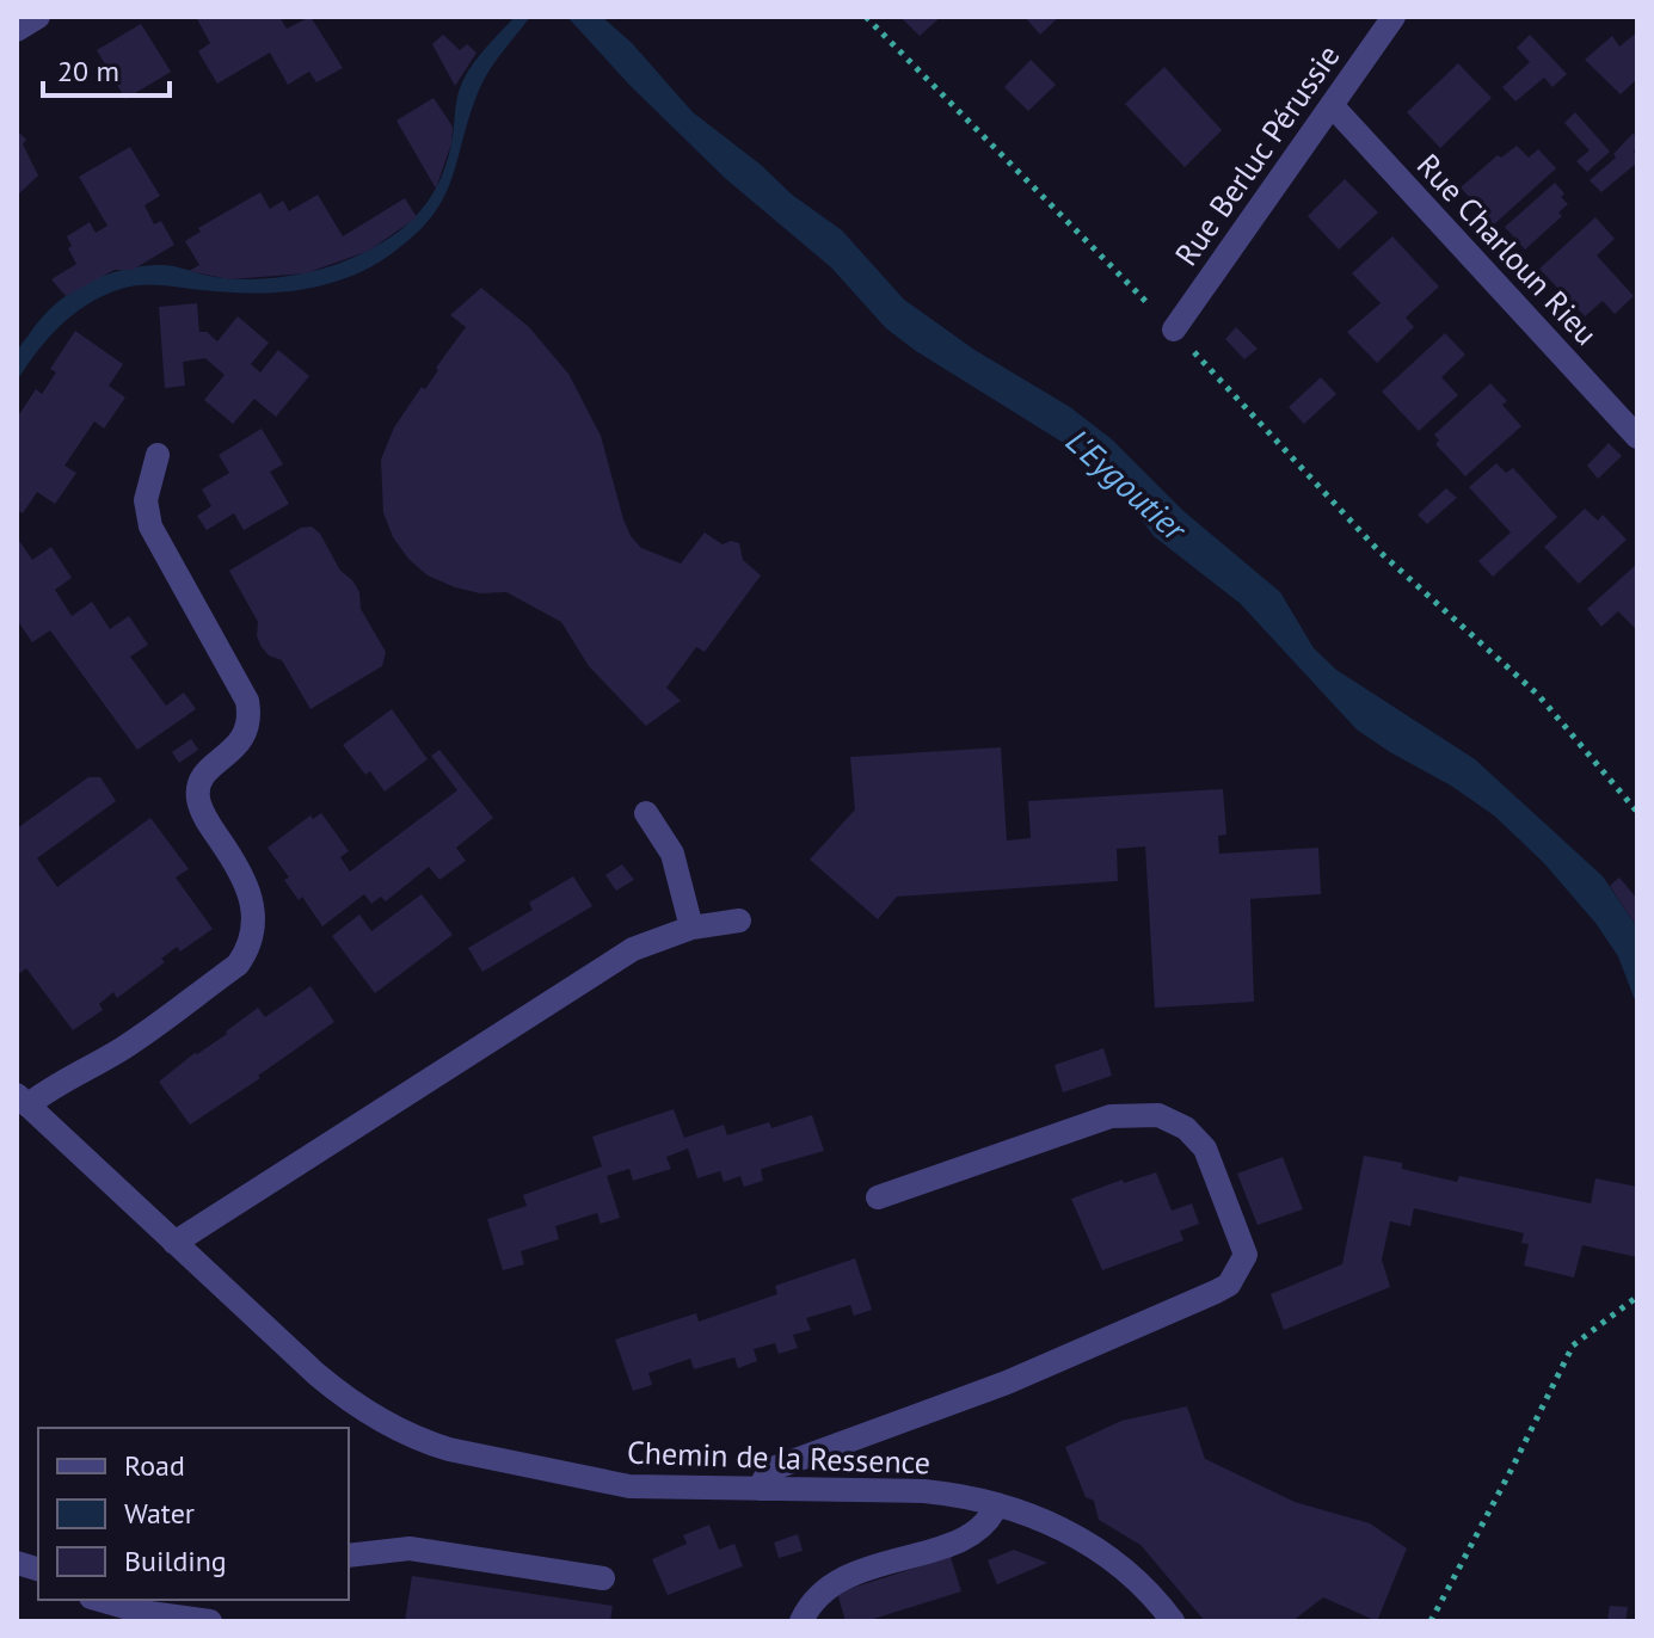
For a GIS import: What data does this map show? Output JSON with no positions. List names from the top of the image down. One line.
{"streets":{"street":["Rue Berluc Pérussie","Rue Charloun Rieu","Chemin de la Ressence"]},"crossings":[["Rue Berluc Pérussie","Rue Charloun Rieu"]],"water":["L'Eygoutier"],"legend":["Road","Water","Building"],"scale_bar":"20 m"}
